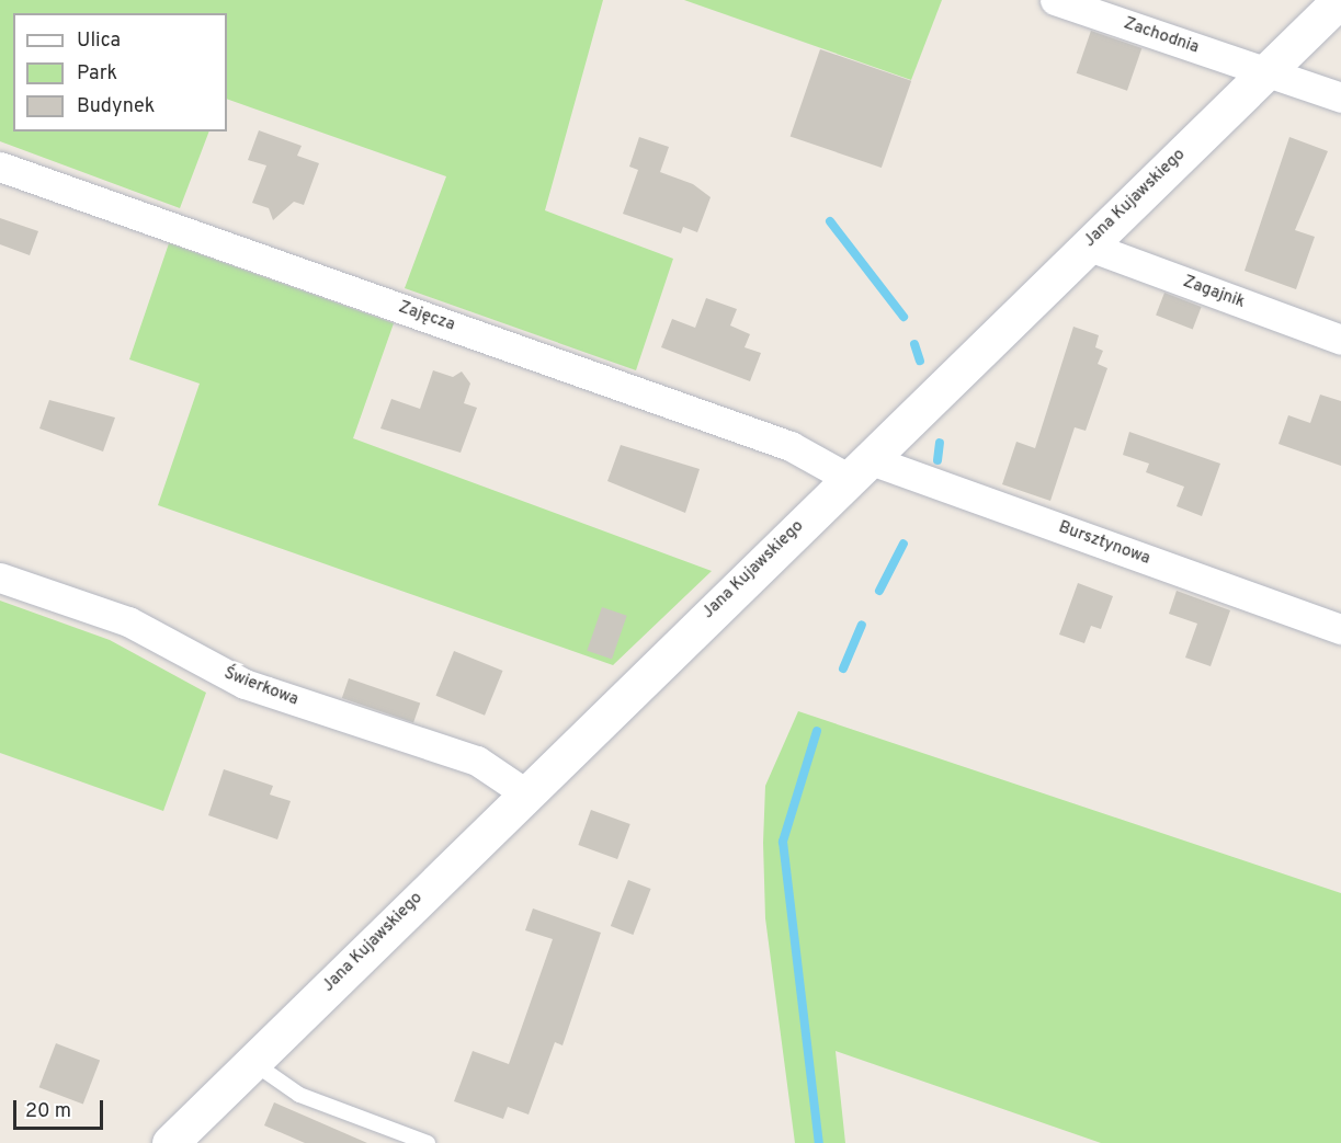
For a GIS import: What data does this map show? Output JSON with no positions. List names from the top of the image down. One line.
{"streets":{"main road":["Jana Kujawskiego"],"street":["Zachodnia","Zagajnik","Zajęcza","Bursztynowa","Świerkowa"]},"crossings":[["Zachodnia","Jana Kujawskiego"],["Jana Kujawskiego","Zagajnik"],["Jana Kujawskiego","Zajęcza"],["Jana Kujawskiego","Bursztynowa"],["Jana Kujawskiego","Świerkowa"],["Zajęcza","Bursztynowa"]],"legend":["Ulica","Park","Budynek"],"scale_bar":"20 m"}
